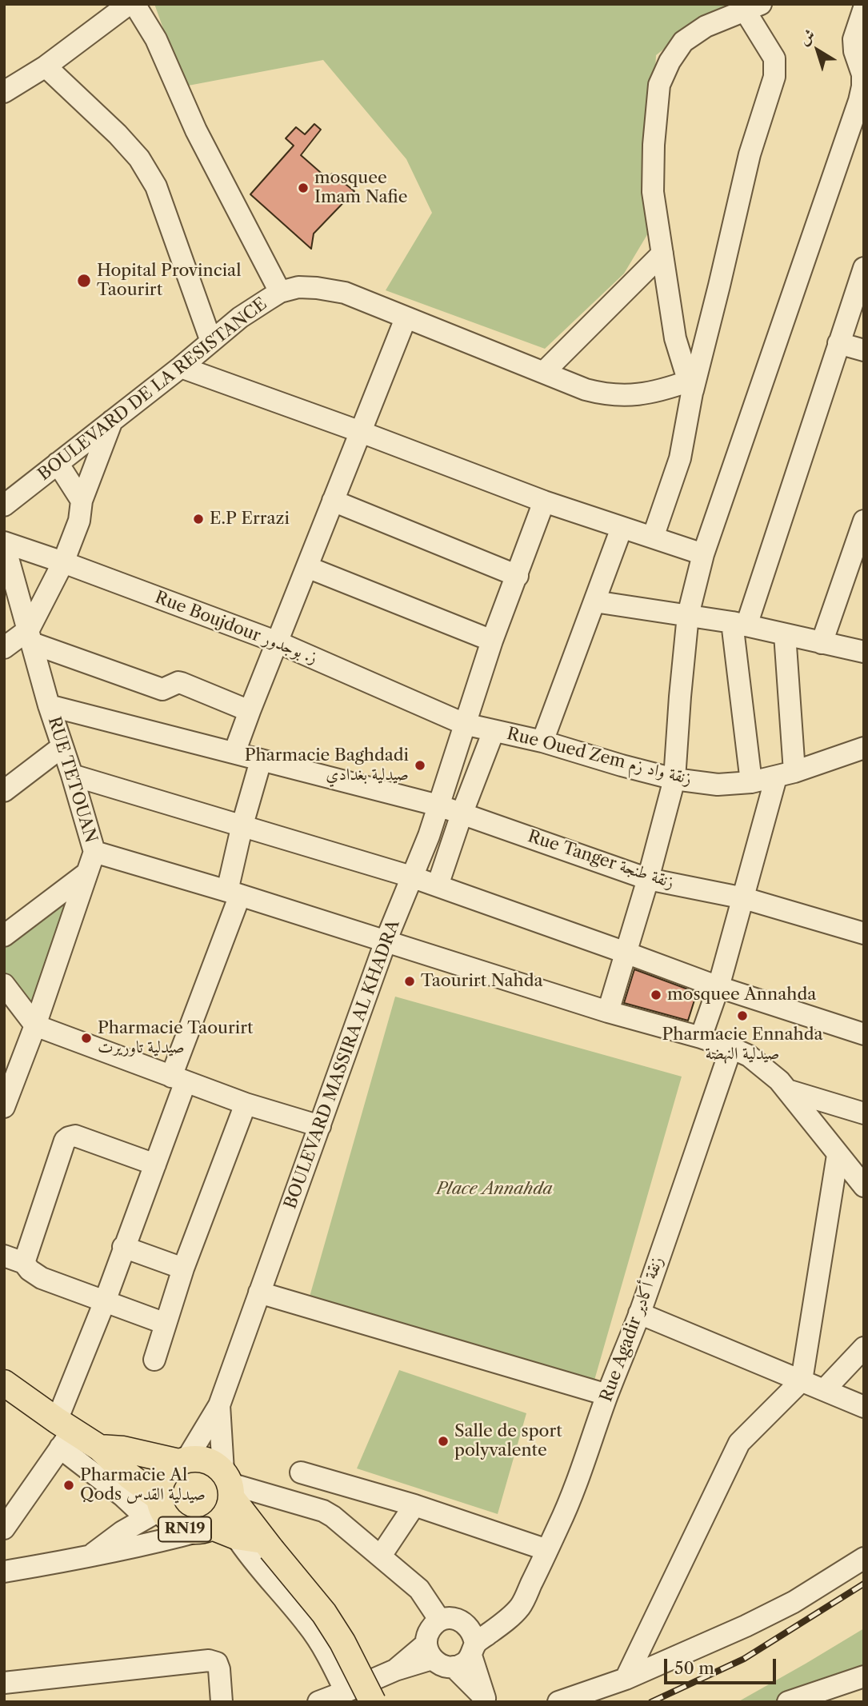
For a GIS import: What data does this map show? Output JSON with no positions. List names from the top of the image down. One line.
{"streets":{"main road":["RN19"],"street":["BOULEVARD DE LA RESISTANCE","Rue Boujdour ز. بوجدور","Rue Oued Zem زنقة واد زم","RUE TETOUAN","Rue Tanger زنقة طنجة","BOULEVARD MASSIRA AL KHADRA","Rue Agadir زنقة أكادير"]},"crossings":[["Rue Boujdour ز. بوجدور","Rue Oued Zem زنقة واد زم"],["Rue Boujdour ز. بوجدور","RUE TETOUAN"],["Rue Boujdour ز. بوجدور","BOULEVARD MASSIRA AL KHADRA"],["Rue Oued Zem زنقة واد زم","BOULEVARD MASSIRA AL KHADRA"],["RUE TETOUAN","Rue Tanger زنقة طنجة"],["Rue Tanger زنقة طنجة","BOULEVARD MASSIRA AL KHADRA"]],"parks":["Place Annahda"],"places":["mosquee Imam Nafie","Hopital Provincial Taourirt","E.P Errazi","Pharmacie Baghdadi صيدلية بغدادي","Taourirt Nahda","mosquee Annahda","Pharmacie Ennahda صيدلية النهضة","Pharmacie Taourirt صيدلية تاوريرت","Salle de sport polyvalente","Pharmacie Al Qods صيدلية القدس"],"scale_bar":"50 m","north":"top left"}
